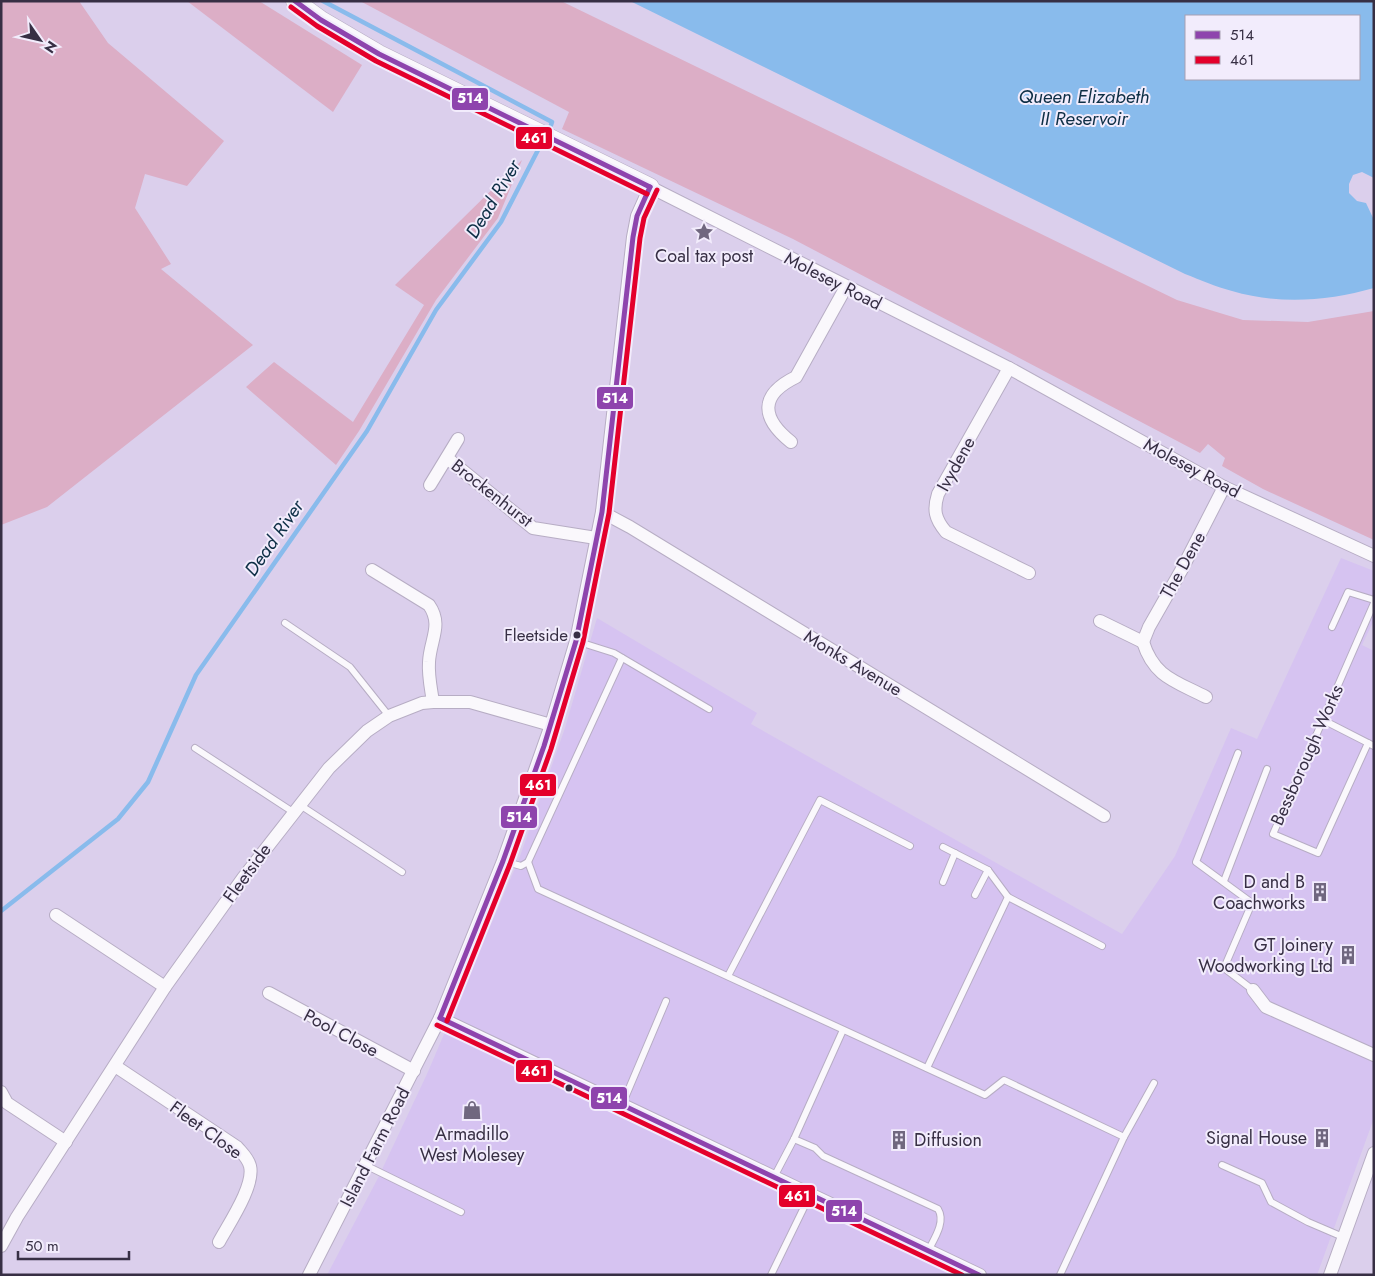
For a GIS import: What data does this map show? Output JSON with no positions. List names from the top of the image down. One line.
{"streets":{"street":["Molesey Road","Ivydene","Brockenhurst","The Dene","Monks Avenue","Fleetside","Pool Close","Fleet Close","Island Farm Road"],"lane":["Bessborough Works"]},"crossings":[["Molesey Road","Ivydene"],["Molesey Road","The Dene"],["Molesey Road","Island Farm Road"],["Brockenhurst","Island Farm Road"],["Monks Avenue","Island Farm Road"],["Fleetside","Fleet Close"],["Fleetside","Island Farm Road"],["Pool Close","Island Farm Road"]],"water":["Queen Elizabeth II Reservoir","Dead River"],"places":{"place":["Coal tax post"],"other":["Fleetside"],"building":["D and B Coachworks","GT Joinery Woodworking Ltd","Signal House","Diffusion"],"shop":["Armadillo West Molesey"]},"lines":["transit line 514","transit line 461"],"legend":["514","461"],"scale_bar":"50 m","north":"bottom right"}
